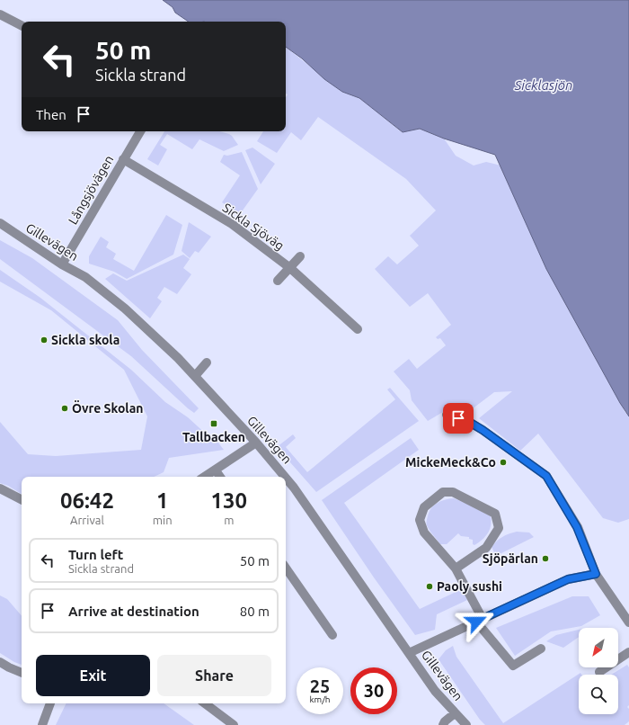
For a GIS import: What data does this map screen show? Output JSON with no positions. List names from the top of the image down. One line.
{"streets":{"street":["Långsjövägen","Sickla Sjöväg","Gillevägen"]},"crossings":[["Långsjövägen","Sickla Sjöväg"],["Långsjövägen","Gillevägen"]],"water":["Sicklasjön"],"places":{"other":["Sickla skola","Övre Skolan","MickeMeck&Co","Sjöpärlan","Paoly sushi"],"transit":["Tallbacken"]},"north":"bottom left","page":{"turn":["50 m","Sickla strand"],"then":"Then","eta":["06:42","Arrival","1","min","130","m"],"list":[{"name":"Turn left","note":"Sickla strand","value":"50 m"},{"name":"Arrive at destination","value":"80 m"}],"buttons":["Exit","Share"],"speed":"25 km/h","limit":"30"}}
